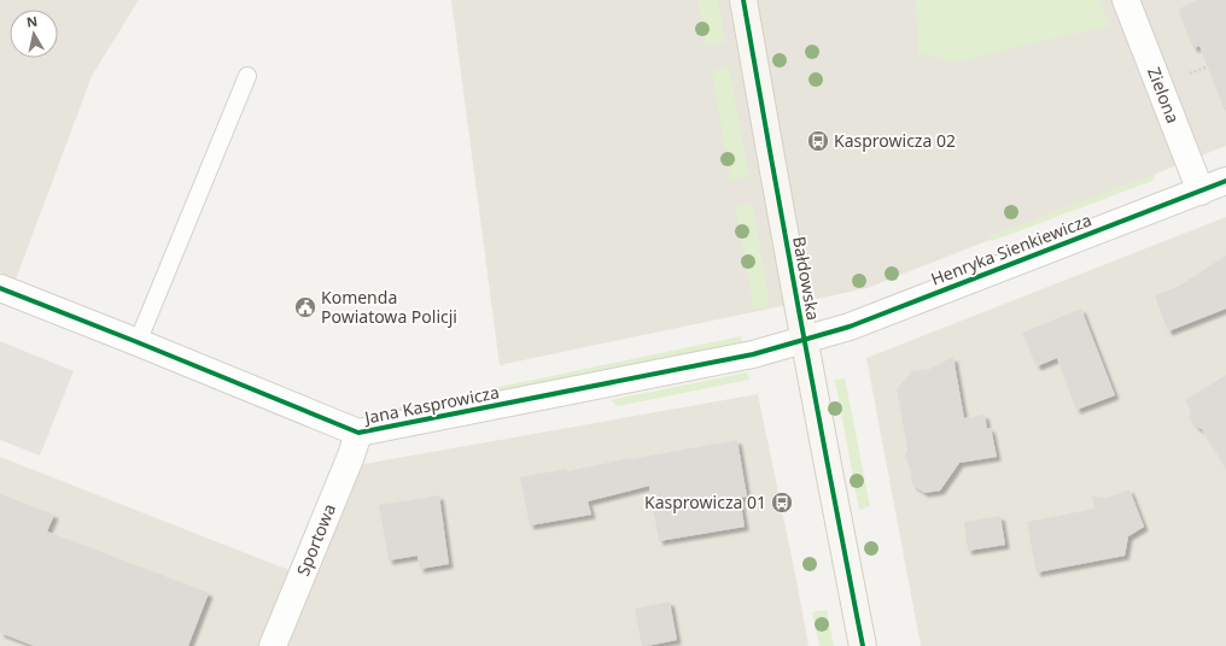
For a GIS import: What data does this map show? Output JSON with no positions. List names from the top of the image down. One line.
{"streets":{"street":["Zielona","Henryka Sienkiewicza","Bałdowska","Jana Kasprowicza","Sportowa"]},"crossings":[["Zielona","Henryka Sienkiewicza"],["Henryka Sienkiewicza","Bałdowska"],["Henryka Sienkiewicza","Jana Kasprowicza"],["Bałdowska","Jana Kasprowicza"],["Jana Kasprowicza","Sportowa"]],"places":{"bus stop":["Kasprowicza 02","Kasprowicza 01"],"public building":["Komenda Powiatowa Policji"]},"north":"top"}
